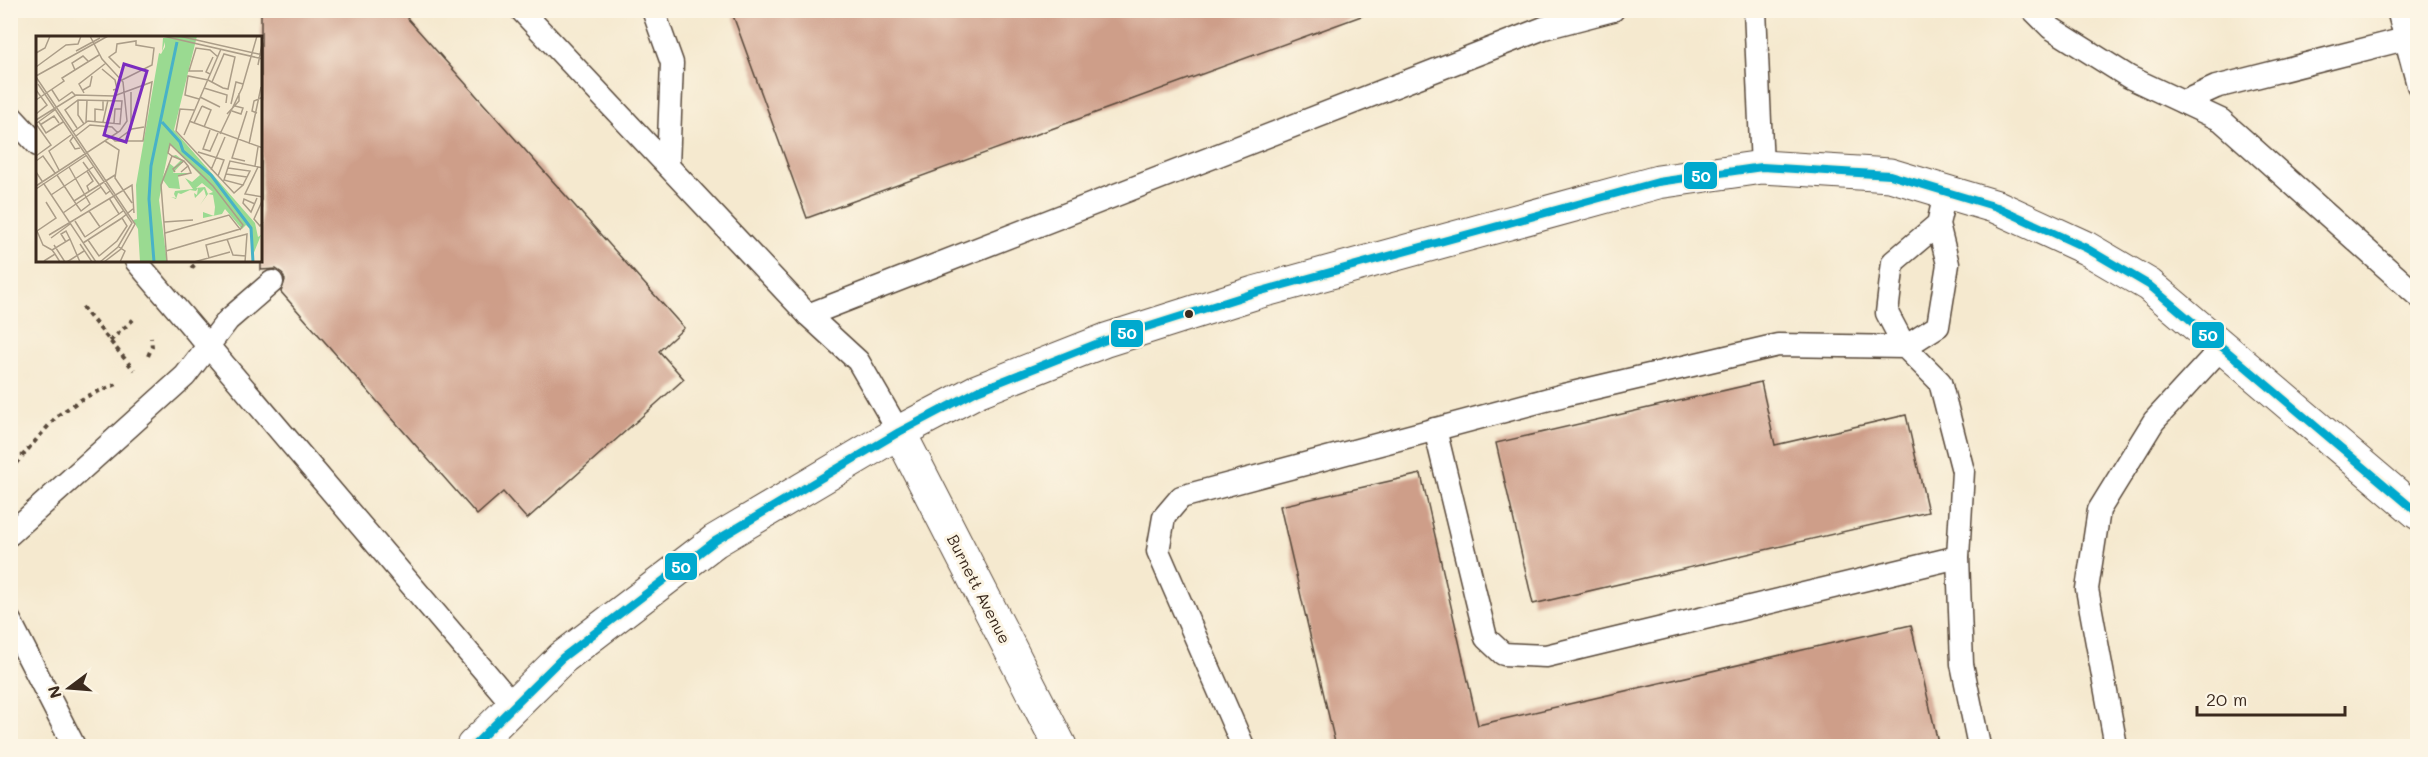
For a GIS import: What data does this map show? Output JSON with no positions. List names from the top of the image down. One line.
{"streets":{"street":["Burnett Avenue"]},"lines":["transit line 50"],"scale_bar":"20 m","north":"left"}
